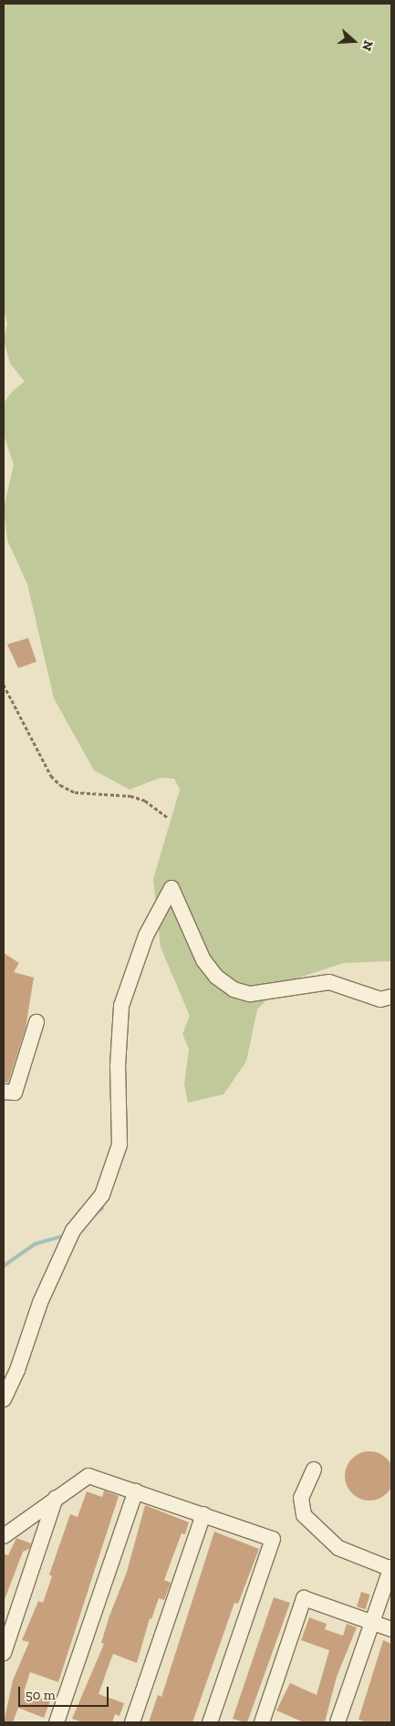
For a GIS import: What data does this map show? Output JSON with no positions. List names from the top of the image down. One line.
{"scale_bar":"50 m","north":"right"}
